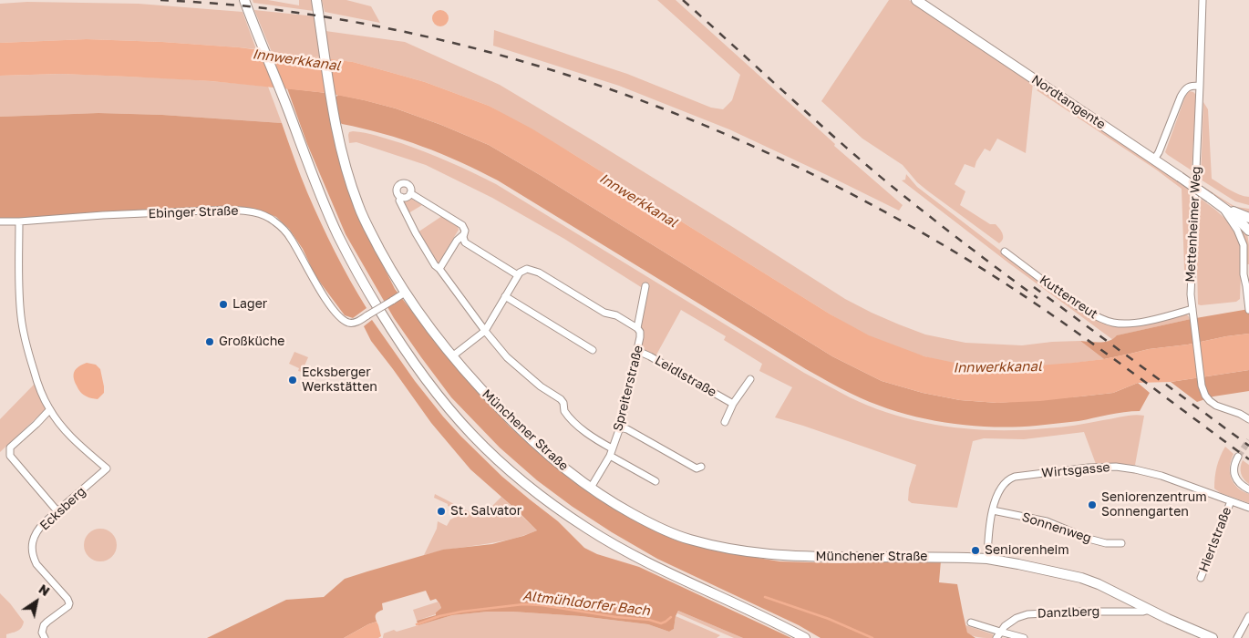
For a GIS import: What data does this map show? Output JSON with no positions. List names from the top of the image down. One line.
{"streets":{"main road":["Nordtangente","Münchener Straße"],"street":["Ebinger Straße","Mettenheimer Weg","Kuttenreut","Leidlstraße","Spreiterstraße","Wirtsgasse","Ecksberg","Sonnenweg","Hierlstraße","Danzlberg"]},"crossings":[["Ebinger Straße","Münchener Straße"],["Mettenheimer Weg","Kuttenreut"],["Leidlstraße","Spreiterstraße"],["Spreiterstraße","Münchener Straße"],["Münchener Straße","Wirtsgasse"],["Münchener Straße","Danzlberg"],["Wirtsgasse","Sonnenweg"],["Wirtsgasse","Hierlstraße"]],"water":["Innwerkkanal","Altmühldorfer Bach"],"places":["Lager","Großküche","Ecksberger Werkstätten","Seniorenzentrum Sonnengarten","St. Salvator","Seniorenheim"],"north":"top right"}
